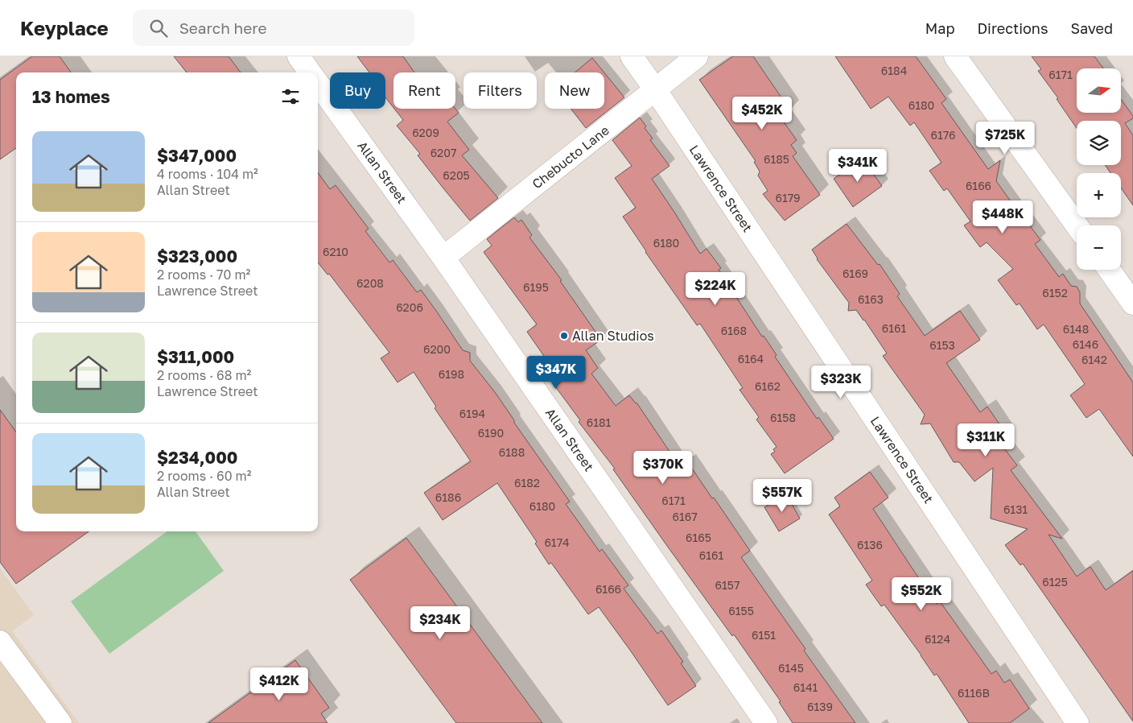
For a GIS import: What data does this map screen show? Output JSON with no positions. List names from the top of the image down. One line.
{"streets":{"street":["Chebucto Lane","Allan Street","Lawrence Street"]},"crossings":[["Chebucto Lane","Allan Street"],["Chebucto Lane","Lawrence Street"]],"places":["Allan Studios"],"house_numbers":["6184","6171","6180","6209","6176","6207","6185","6205","6166","6179","6180","6210","6169","6208","6195","6152","6163","6206","6161","6148","6168","6146","6153","6200","6164","6142","6198","6162","6194","6158","6181","6190","6188","6182","6186","6171","6180","6131","6167","6165","6174","6136","6161","6125","6157","6166","6155","6151","6124","6145","6141","6116B","6139"],"north":"right","page":{"header":"Keyplace","search":"Search here","nav":["Map","Directions","Saved"],"map_buttons":["+","−"],"chip":["Buy","Rent","Filters","New"],"heading":"13 homes","price":["$452K","$725K","$341K","$448K","$224K","$347K","$323K","$311K","$370K","$557K","$552K","$234K","$412K"],"list":[{"name":"$347,000","note":"4 rooms · 104 m² · Allan Street"},{"name":"$323,000","note":"2 rooms · 70 m² · Lawrence Street"},{"name":"$311,000","note":"2 rooms · 68 m² · Lawrence Street"},{"name":"$234,000","note":"2 rooms · 60 m² · Allan Street"}]}}
